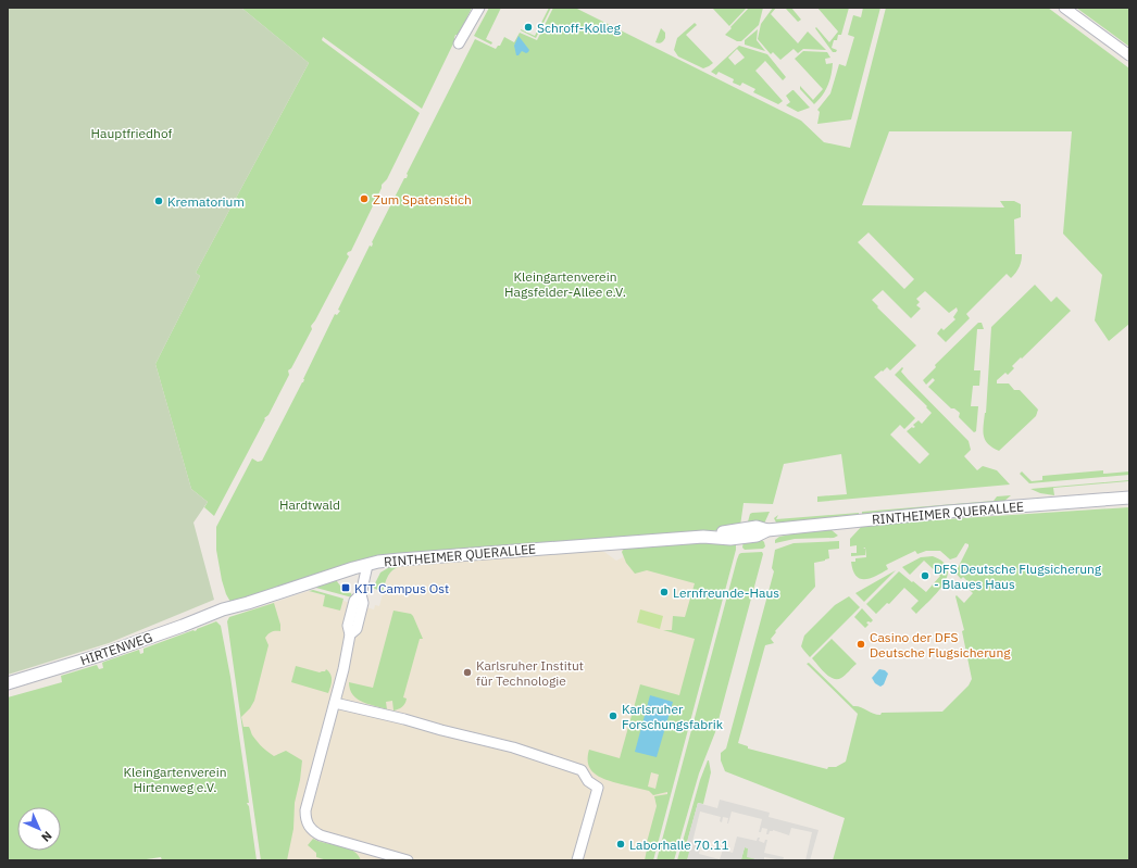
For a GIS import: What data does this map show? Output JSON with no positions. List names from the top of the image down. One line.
{"streets":{"street":["RINTHEIMER QUERALLEE","HIRTENWEG"]},"crossings":[["RINTHEIMER QUERALLEE","HIRTENWEG"]],"parks":["Hauptfriedhof","Kleingartenverein Hagsfelder-Allee e.V.","Hardtwald","Kleingartenverein Hirtenweg e.V."],"places":{"other":["Schroff-Kolleg","Zum Spatenstich","Krematorium","DFS Deutsche Flugsicherung - Blaues Haus","Lernfreunde-Haus","Casino der DFS Deutsche Flugsicherung","Karlsruher Institut für Technologie","Karlsruher Forschungsfabrik","Laborhalle 70.11"],"transit":["KIT Campus Ost"]},"north":"bottom right"}
